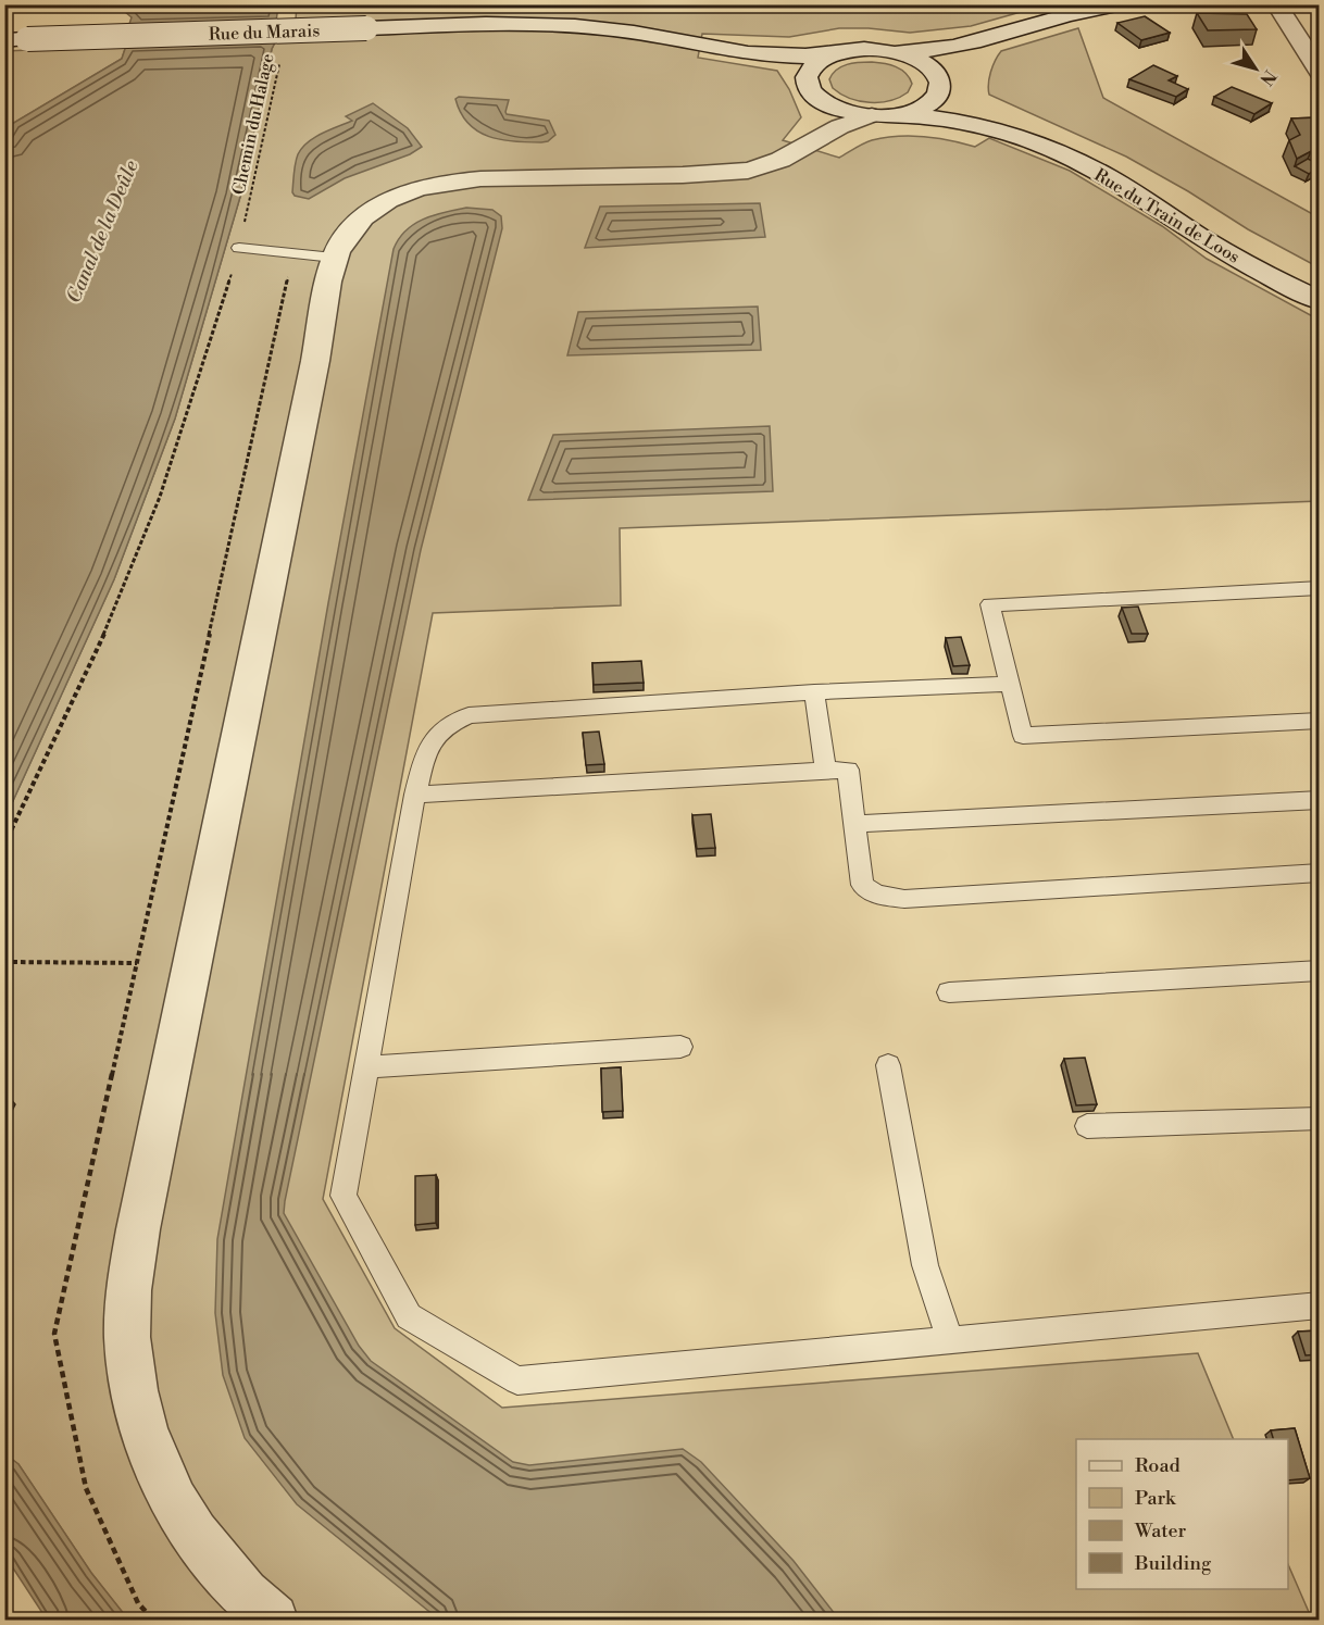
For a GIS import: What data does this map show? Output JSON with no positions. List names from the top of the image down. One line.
{"streets":{"street":["Rue du Marais","Rue du Train de Loos"],"path":["Chemin du Halage"]},"crossings":[["Rue du Marais","Rue du Train de Loos"]],"water":["Canal de la Deûle"],"legend":["Road","Park","Water","Building"],"north":"bottom right"}
